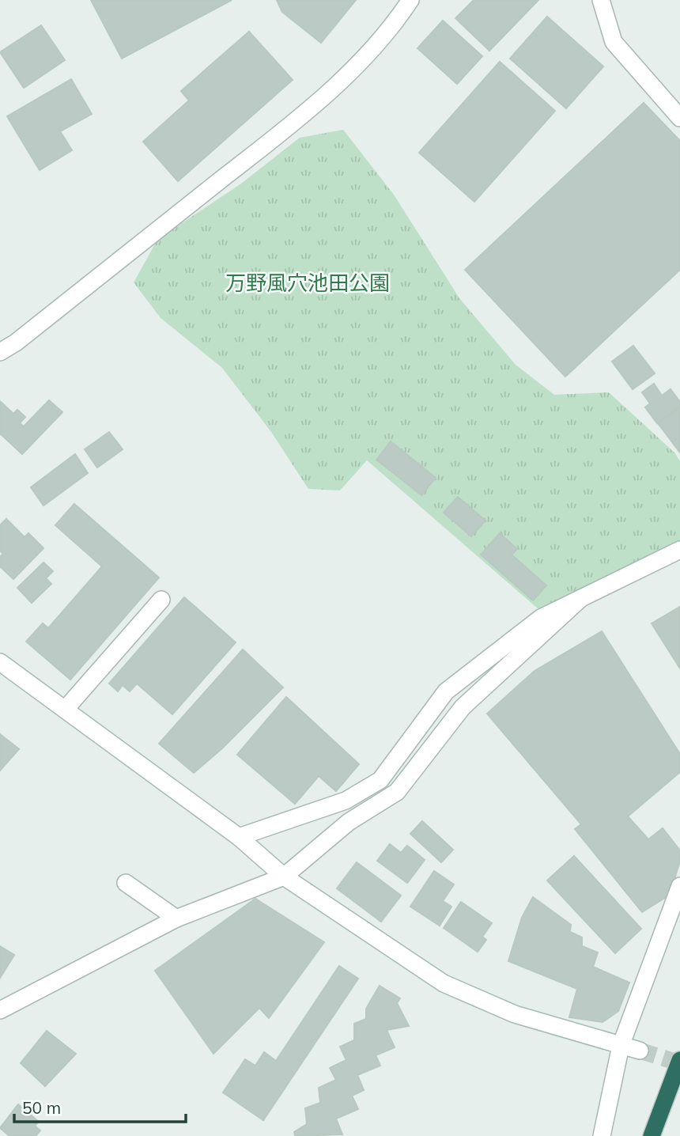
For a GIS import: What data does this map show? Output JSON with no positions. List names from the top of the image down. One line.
{"parks":["万野風穴池田公園"],"scale_bar":"50 m"}
